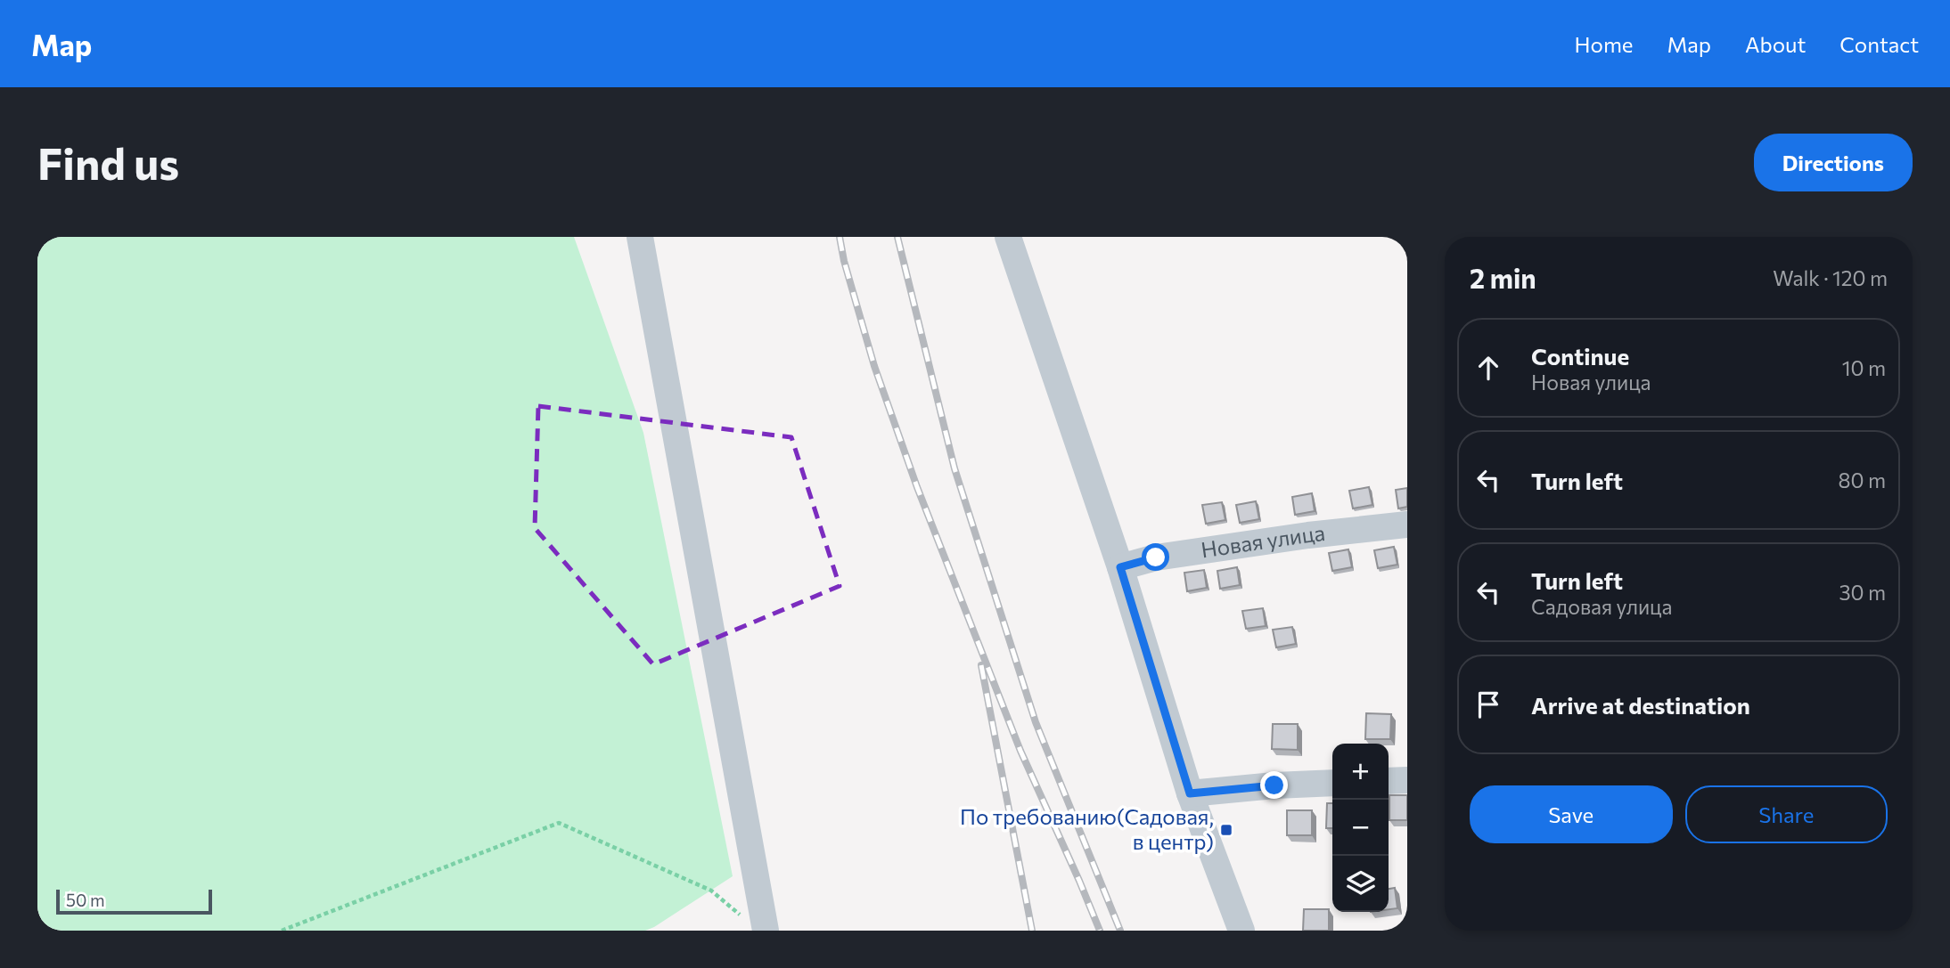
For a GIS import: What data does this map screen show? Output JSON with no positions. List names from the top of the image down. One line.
{"streets":{"street":["Новая улица"]},"places":{"transit":["По требованию(Садовая, в центр)"]},"scale_bar":"50 m","page":{"header":"Map","nav":["Home","Map","About","Contact"],"buttons":["Directions",["Save","Share"]],"title":"Find us","heading":["2 min","Walk · 120 m"],"list":[["Continue","Новая улица","10 m"],["Turn left","80 m"],["Turn left","Садовая улица","30 m"],"Arrive at destination"],"map_buttons":["+","−"],"scale":"50 m"}}
